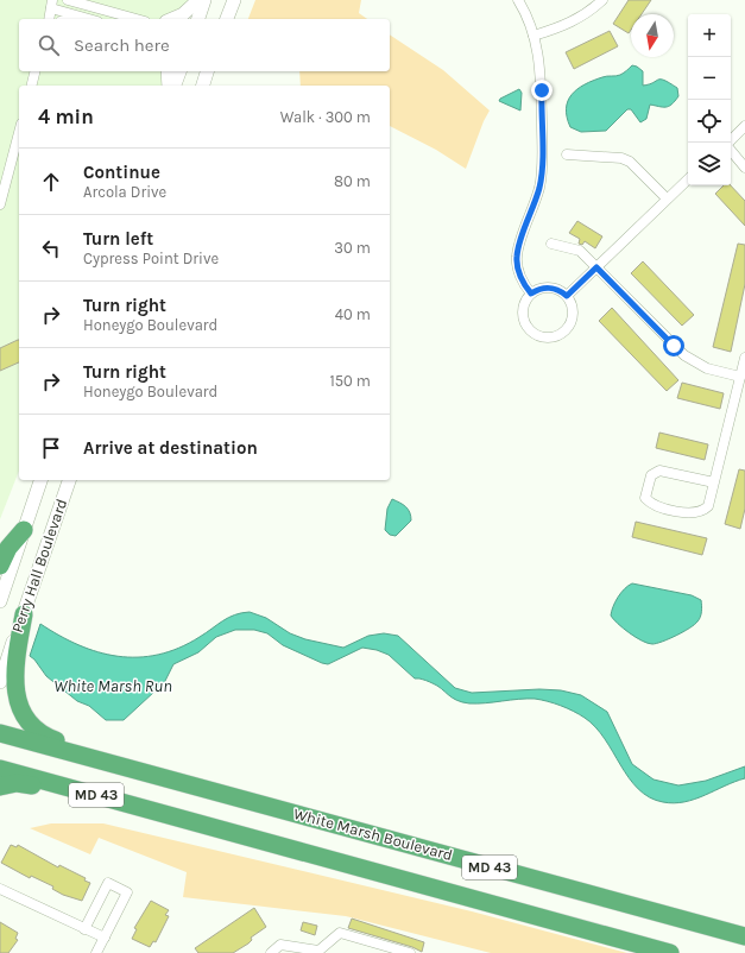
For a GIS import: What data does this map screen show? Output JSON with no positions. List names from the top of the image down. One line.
{"streets":{"highway":["MD 43","White Marsh Boulevard"],"main road":["Perry Hall Boulevard"]},"water":["White Marsh Run"],"north":"bottom","page":{"map_buttons":["+","−"],"search":"Search here","heading":["4 min","Walk · 300 m"],"list":[["Continue","Arcola Drive","80 m"],["Turn left","Cypress Point Drive","30 m"],["Turn right","Honeygo Boulevard","40 m"],["Turn right","Honeygo Boulevard","150 m"],"Arrive at destination"]}}
